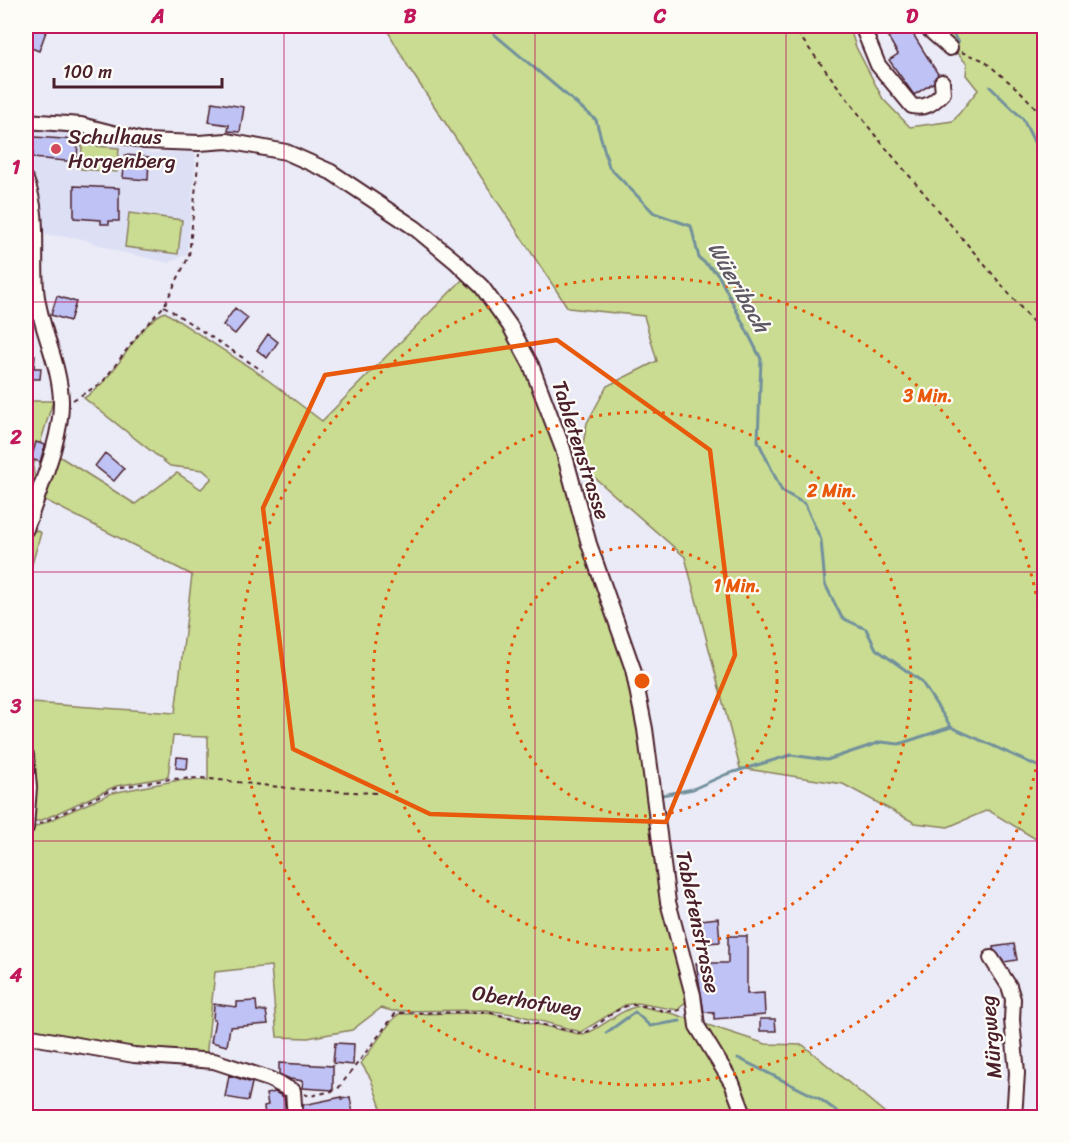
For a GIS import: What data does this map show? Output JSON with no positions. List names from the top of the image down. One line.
{"streets":{"street":["Tabletenstrasse","Mürgweg"],"path":["Oberhofweg"]},"crossings":[["Tabletenstrasse","Oberhofweg"]],"water":["Wüeribach"],"places":["Schulhaus Horgenberg"],"scale_bar":"100 m","grid":{"columns":["A","B","C","D"],"rows":["1","2","3","4"]},"rings":["3 Min.","2 Min.","1 Min."]}
